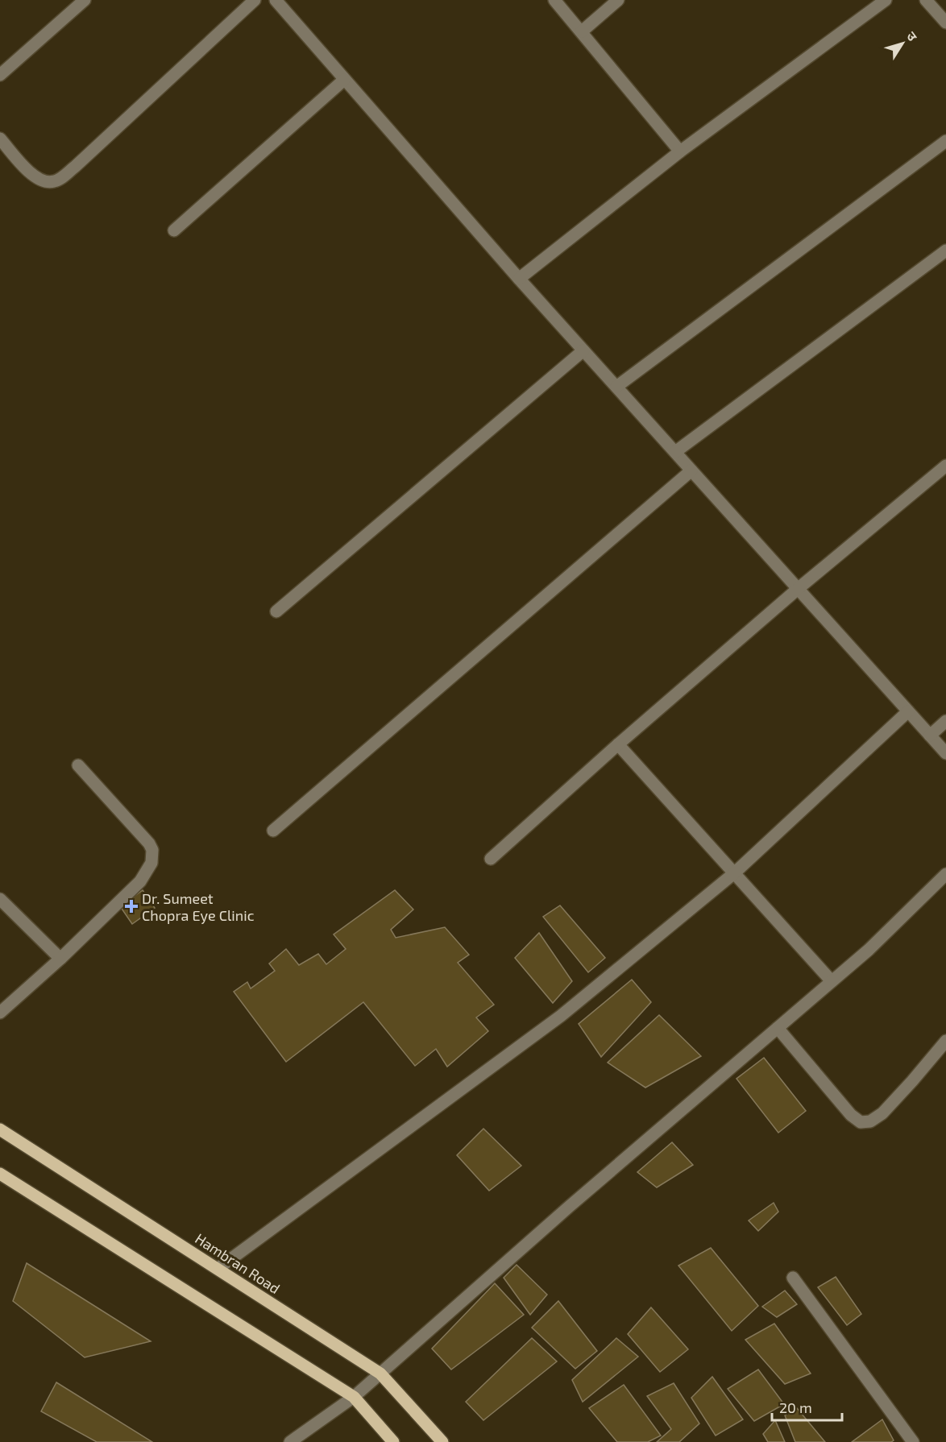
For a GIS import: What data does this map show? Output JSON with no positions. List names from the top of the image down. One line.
{"streets":{"main road":["Hambran Road"]},"places":{"health":["Dr. Sumeet Chopra Eye Clinic"]},"scale_bar":"20 m","north":"top right"}
